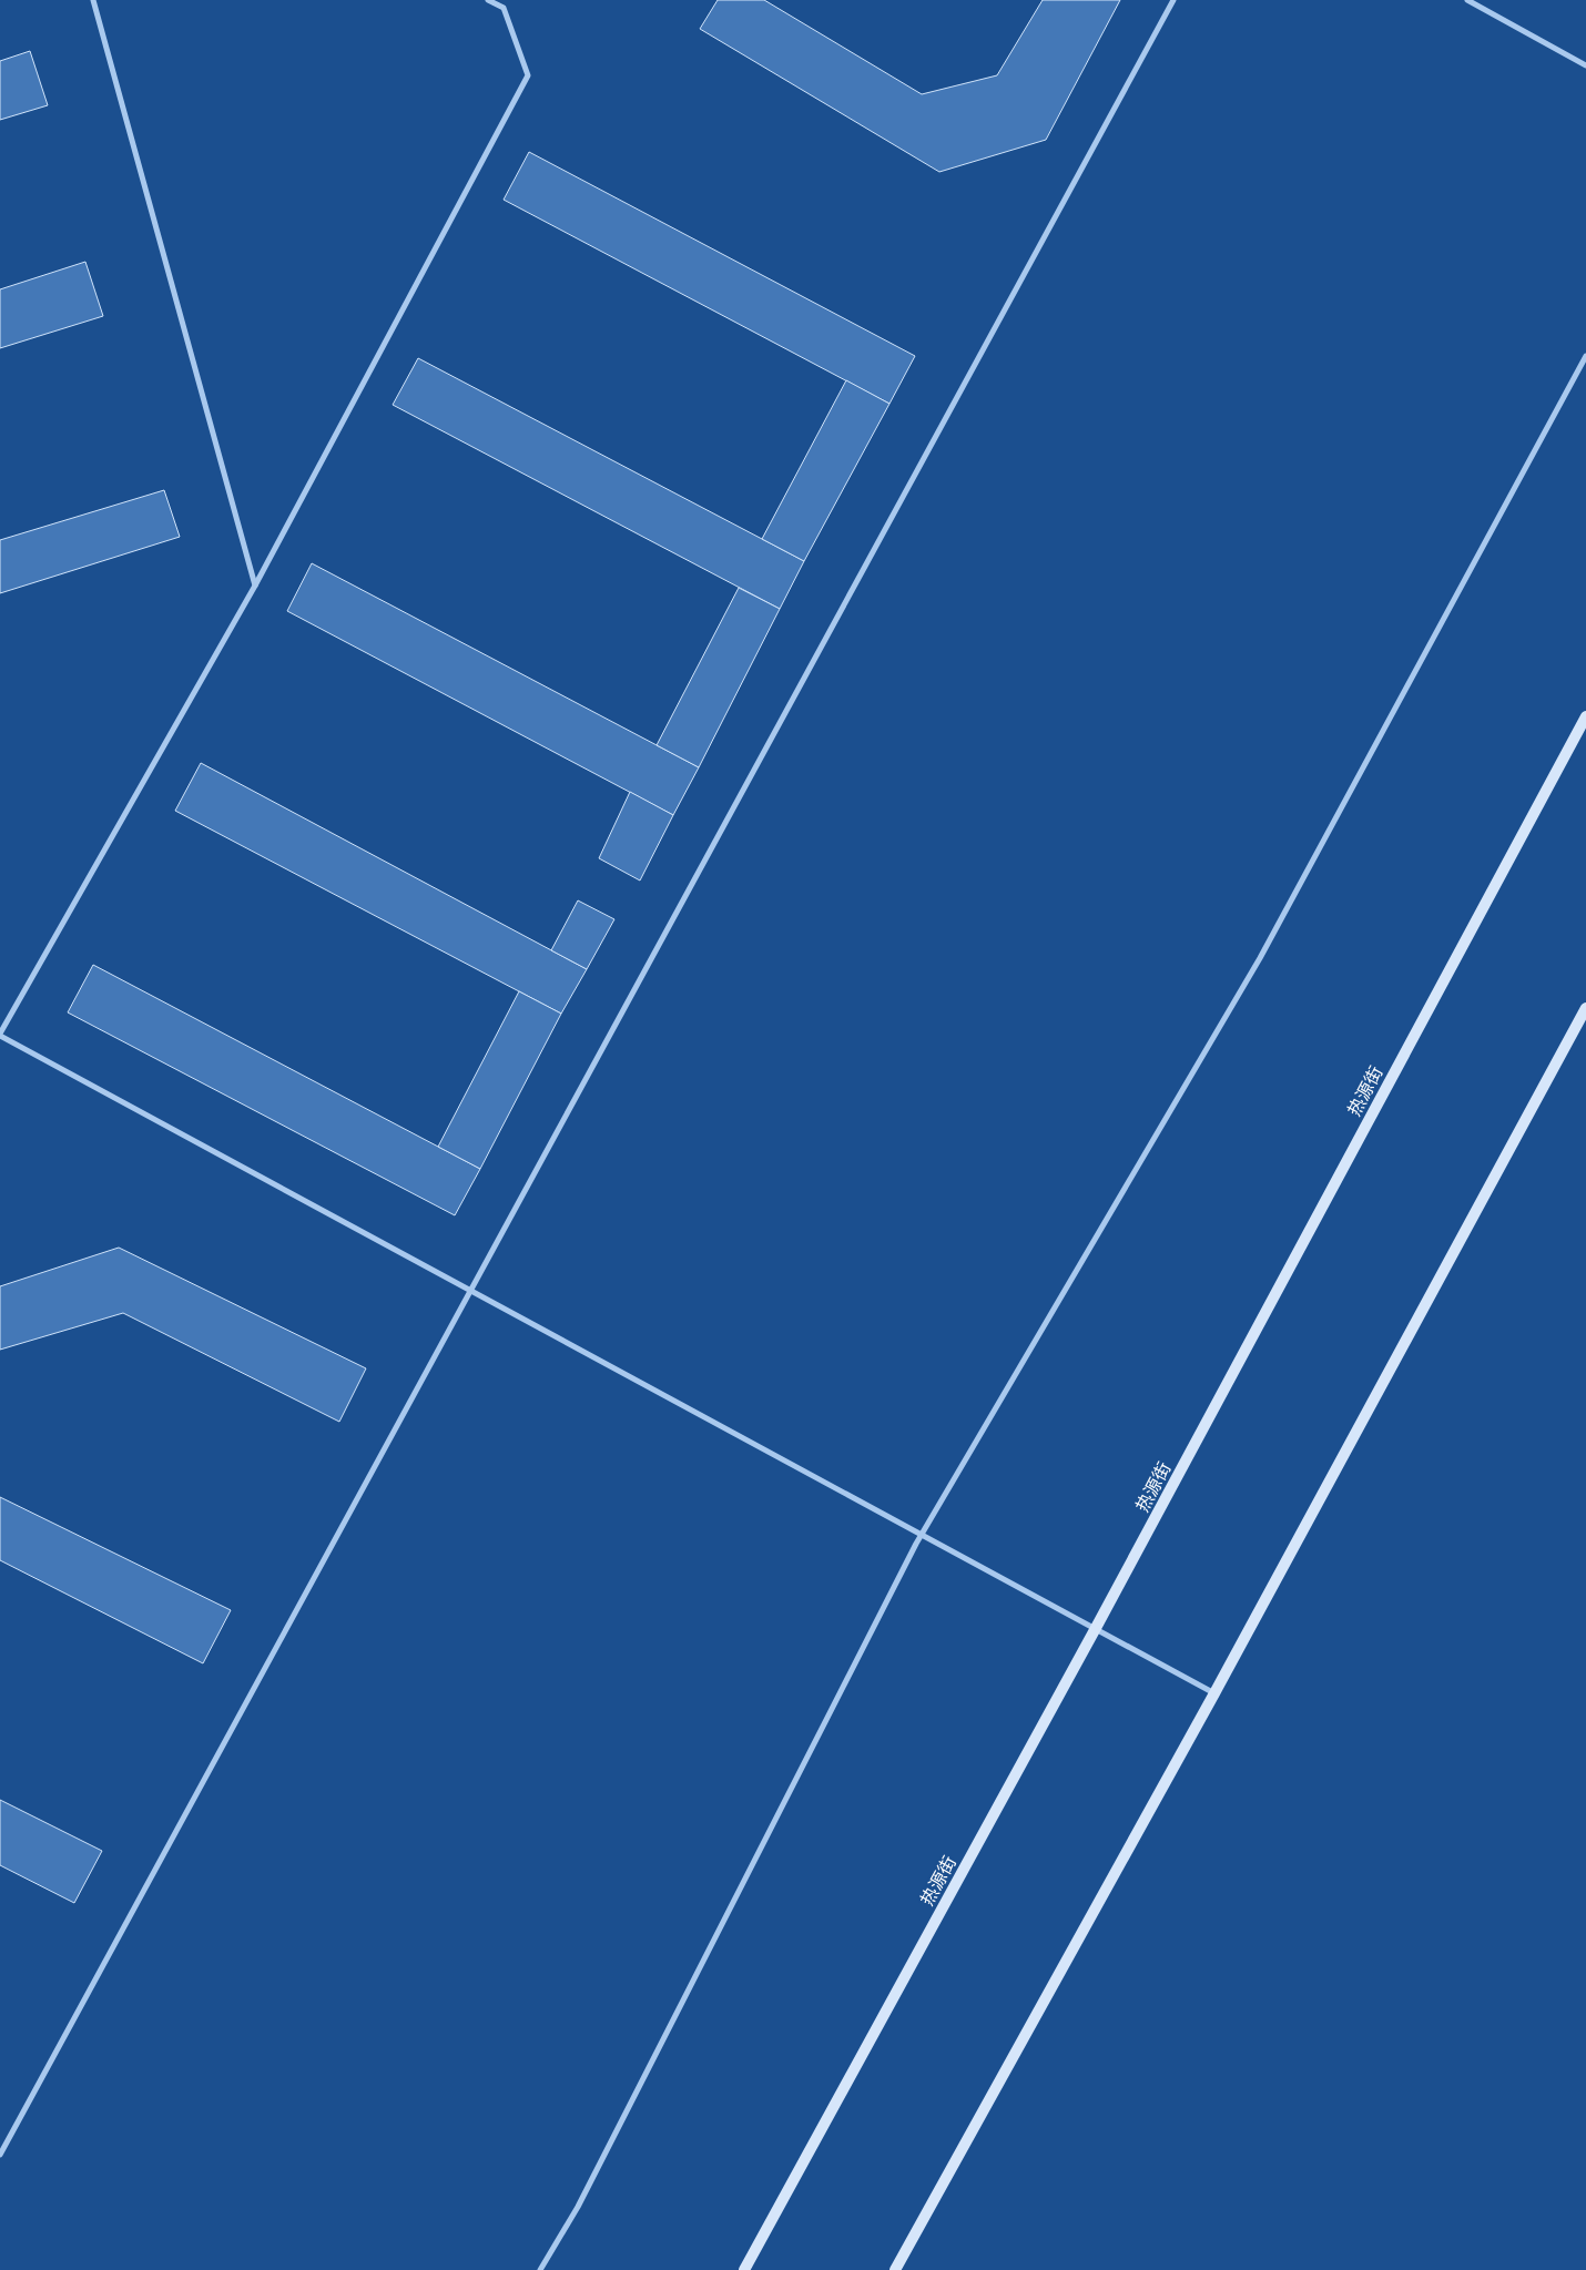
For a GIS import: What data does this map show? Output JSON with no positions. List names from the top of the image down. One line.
{"streets":{"main road":["热源街"]}}
